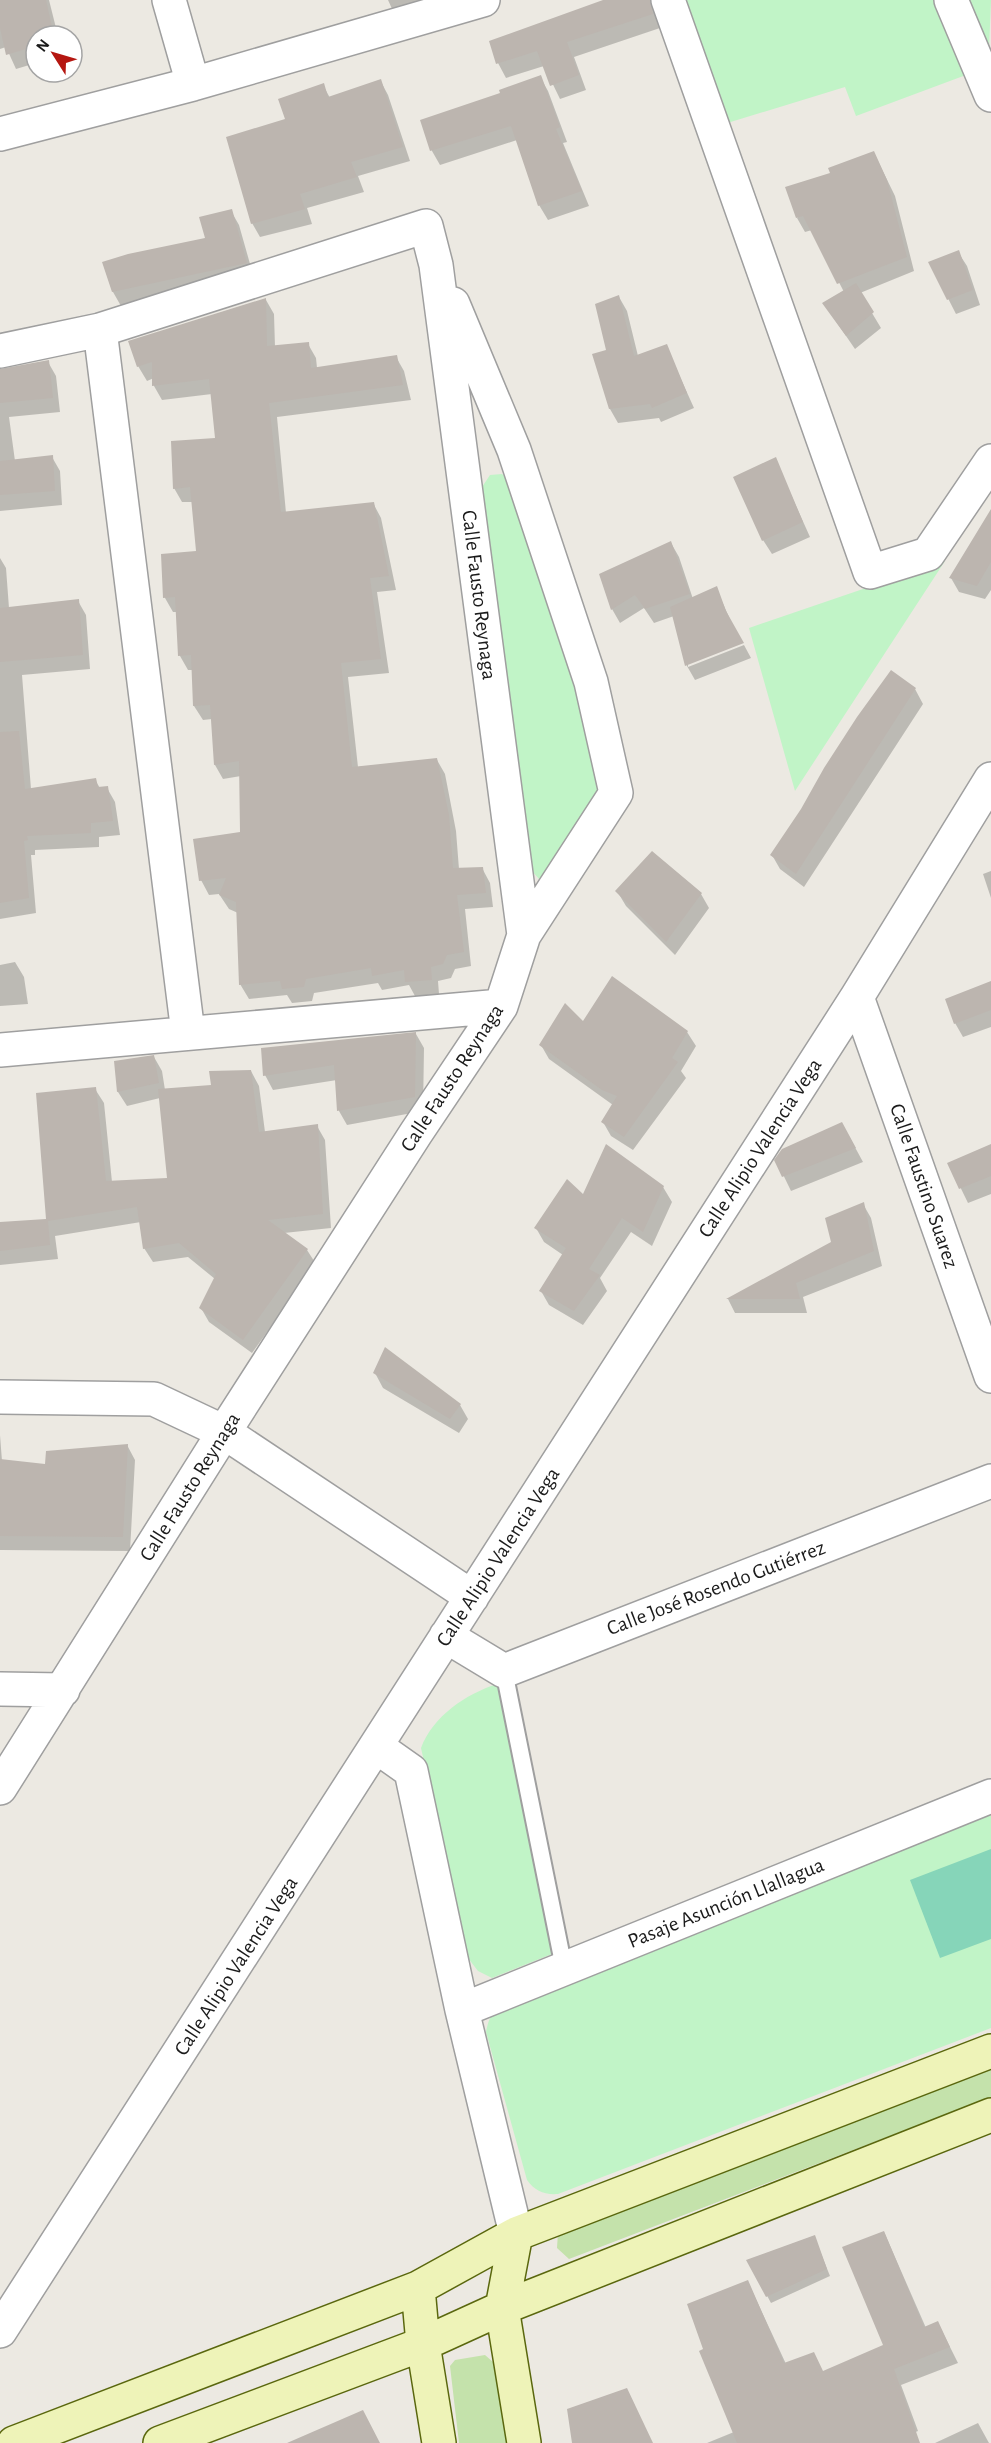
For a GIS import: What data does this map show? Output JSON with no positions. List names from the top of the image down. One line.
{"streets":{"street":["Calle Fausto Reynaga","Calle Alipio Valencia Vega","Calle Faustino Suarez","Calle José Rosendo Gutiérrez","Pasaje Asunción Llallagua"]},"crossings":[["Calle Alipio Valencia Vega","Calle Faustino Suarez"]],"north":"top left"}
